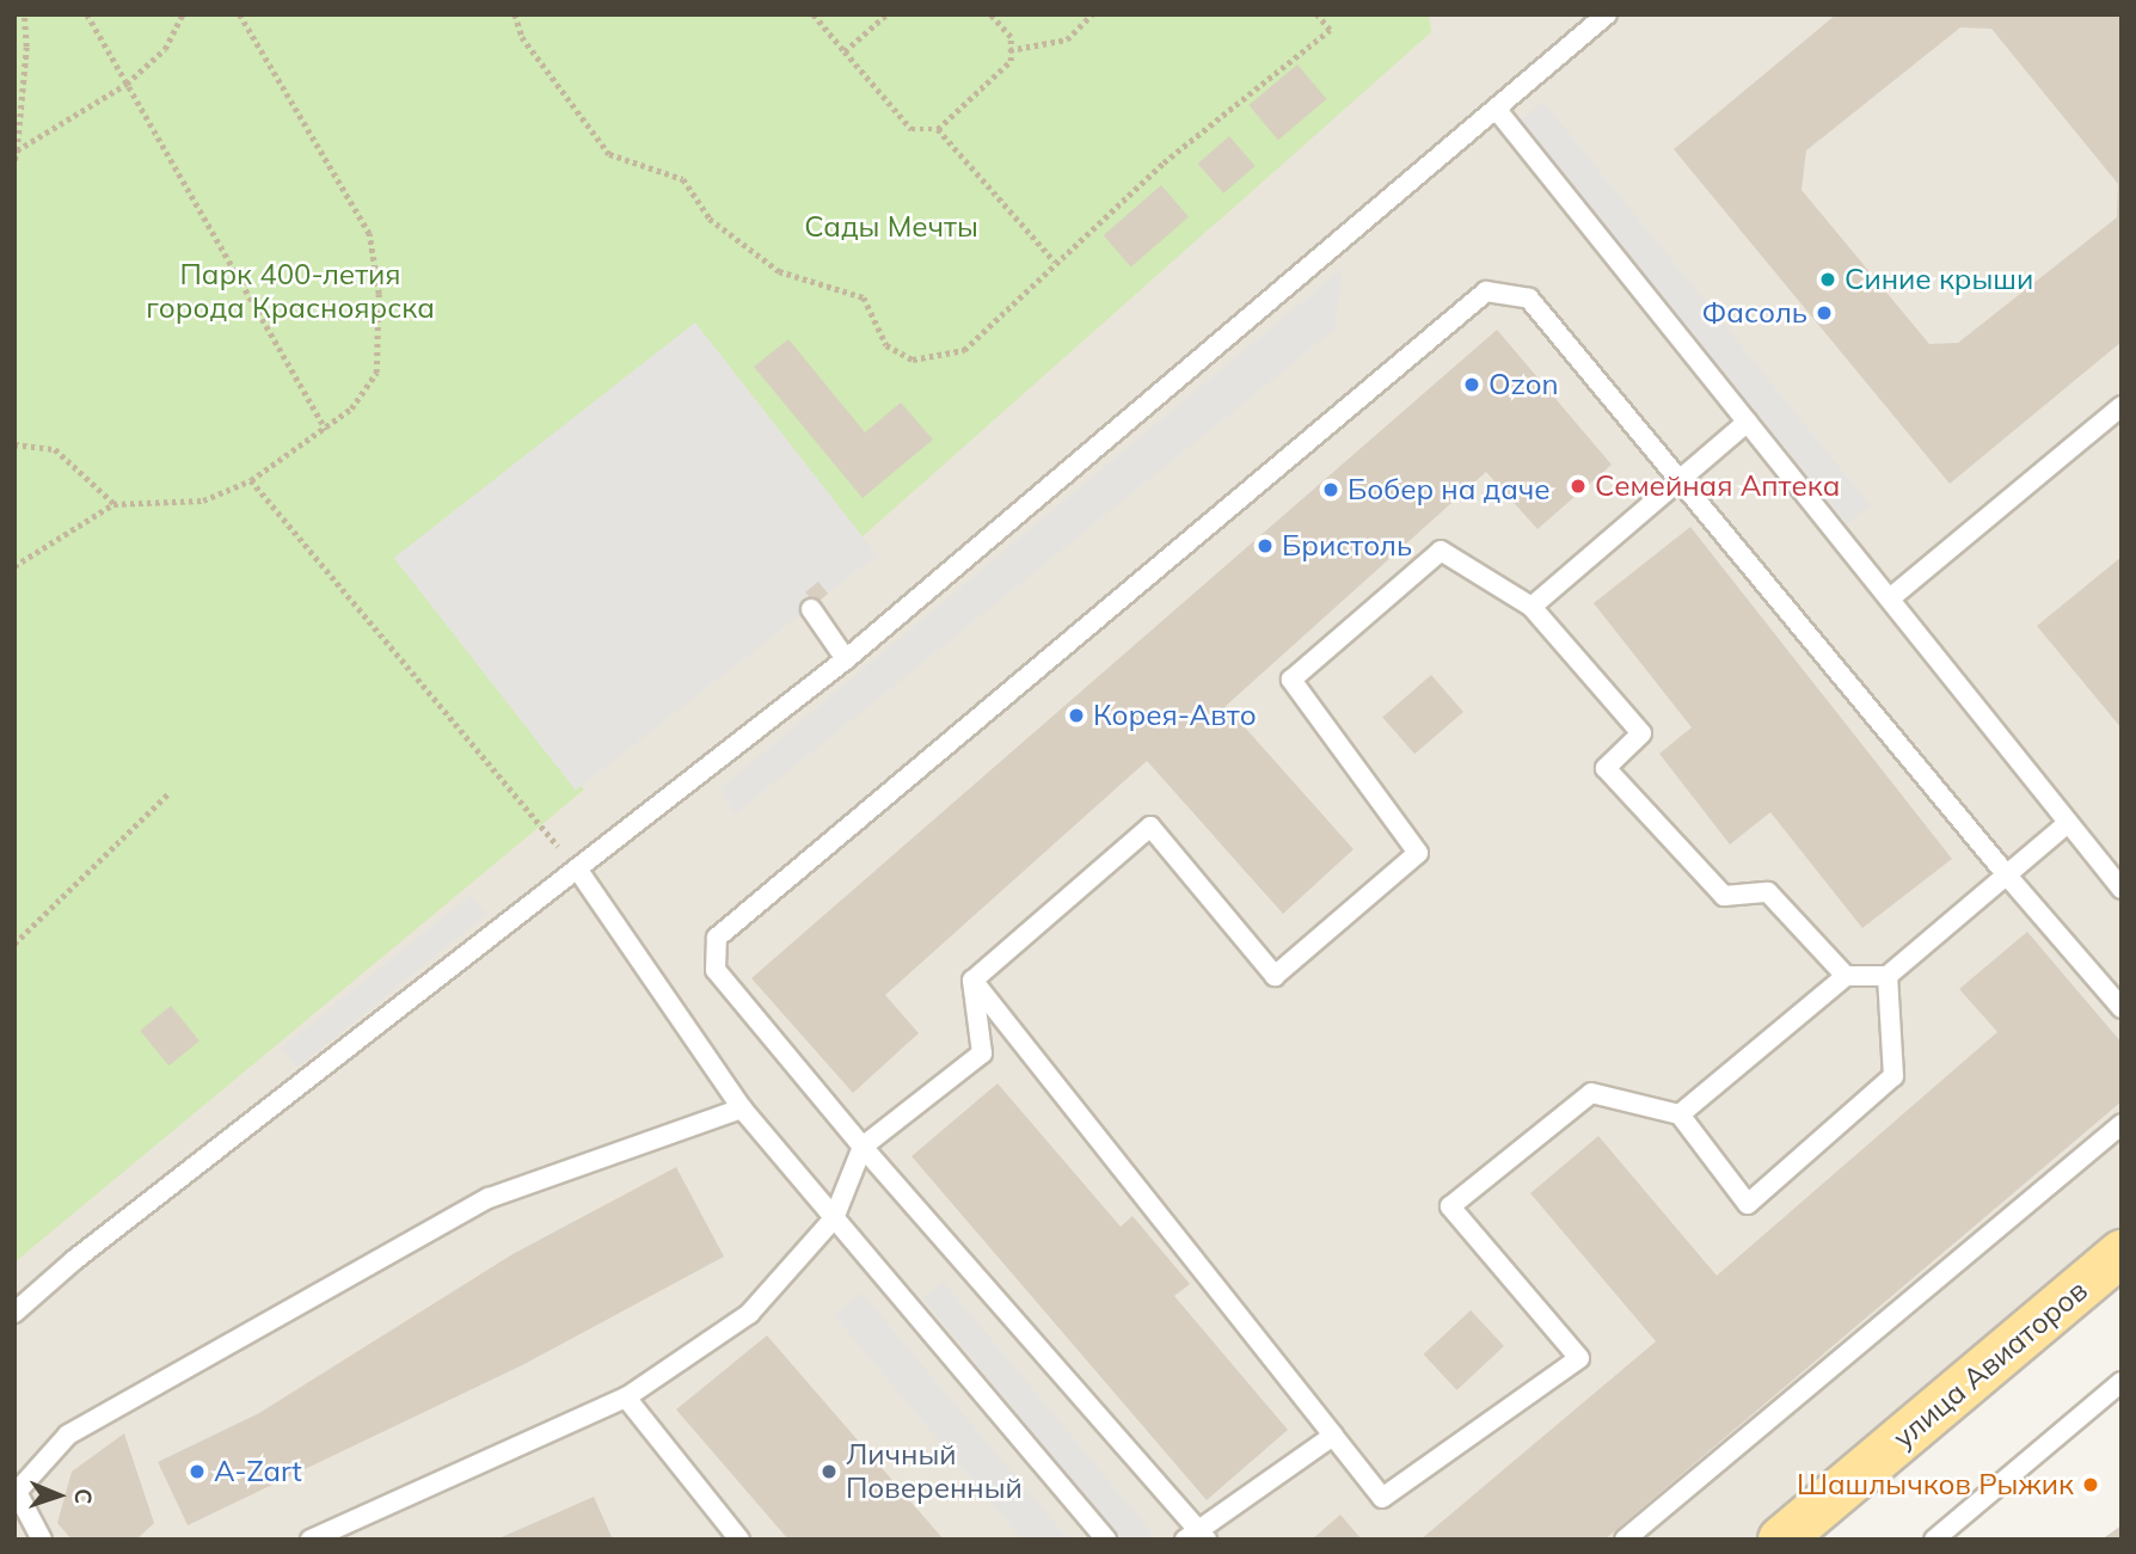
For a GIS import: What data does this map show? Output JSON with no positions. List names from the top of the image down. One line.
{"streets":{"main road":["улица Авиаторов"]},"parks":["Сады Мечты","Парк 400-летия города Красноярска"],"places":["Синие крыши","Фасоль","Ozon","Семейная Аптека","Бобер на даче","Бристоль","Корея-Авто","A-Zart","Личный Поверенный","Шашлычков Рыжик"],"north":"right"}
